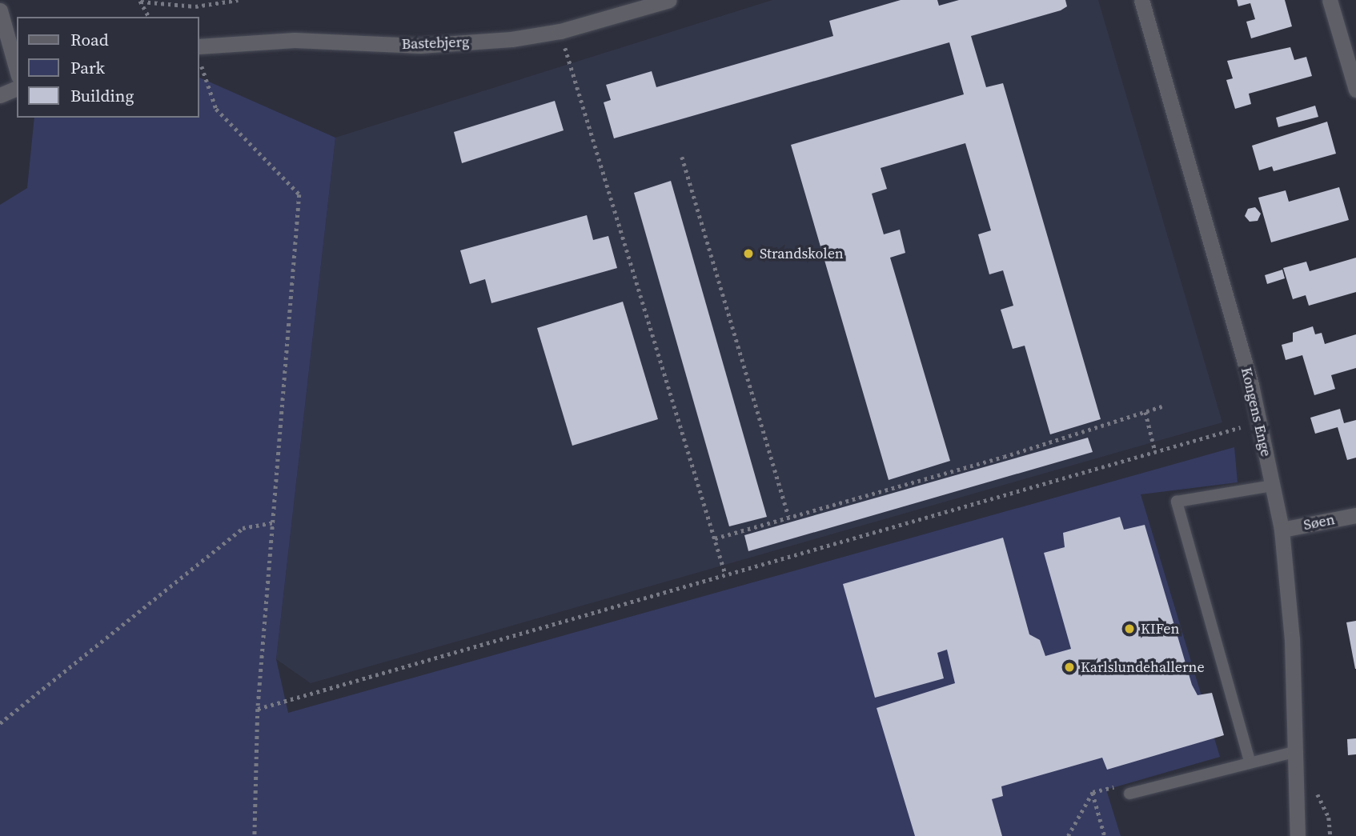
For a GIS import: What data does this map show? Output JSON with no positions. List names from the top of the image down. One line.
{"streets":{"street":["Bastebjerg","Kongens Enge","Søen"]},"crossings":[["Kongens Enge","Søen"]],"places":["Strandskolen","KIFen","Karlslundehallerne"],"legend":["Road","Park","Building"]}
